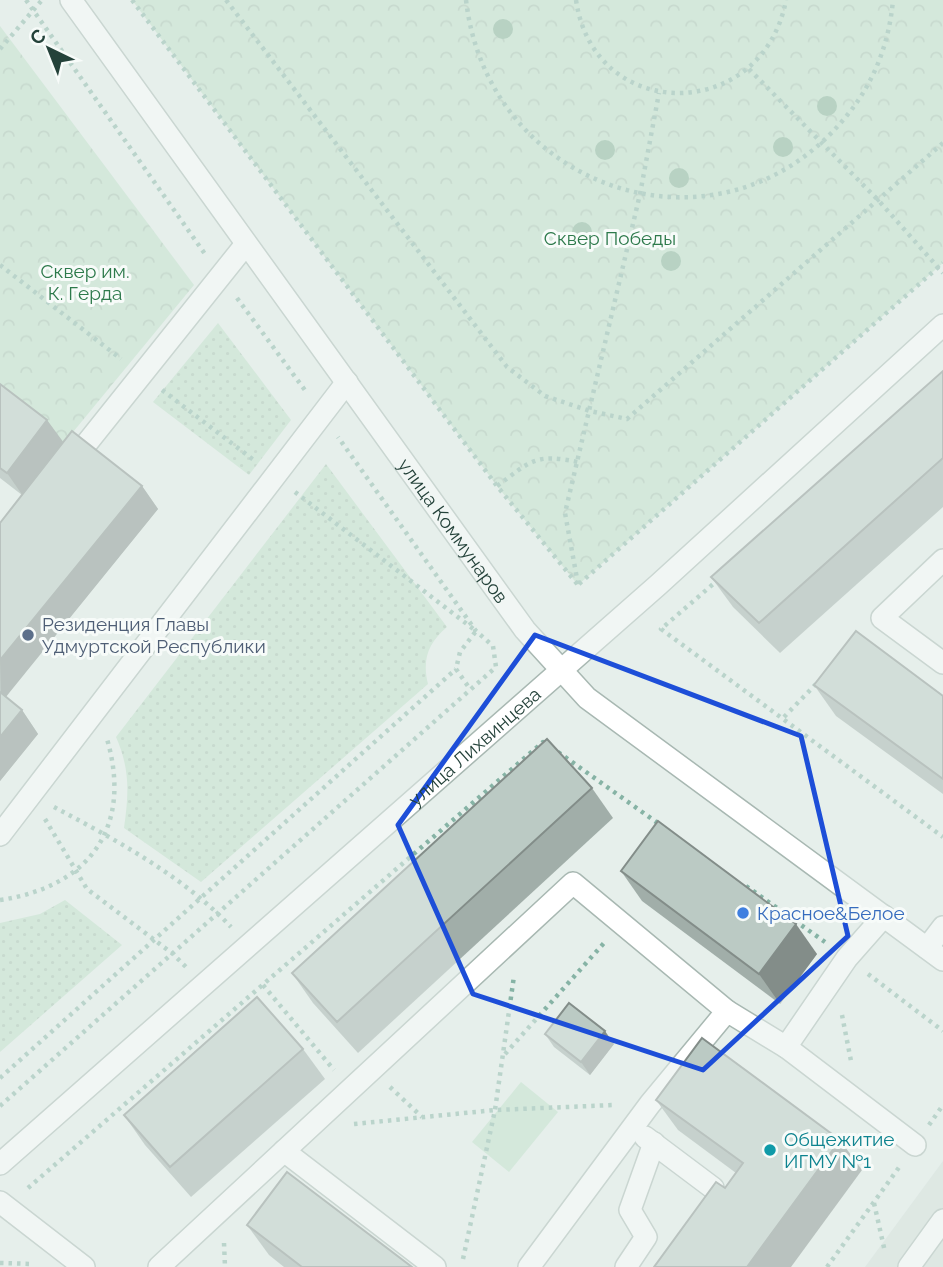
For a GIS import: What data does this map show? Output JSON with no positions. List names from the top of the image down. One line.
{"streets":{"street":["улица Коммунаров","улица Лихвинцева"]},"crossings":[["улица Коммунаров","улица Лихвинцева"]],"parks":["Сквер Победы","Сквер им. К. Герда"],"places":["Резиденция Главы Удмуртской Республики","Красное&Белое","Общежитие ИГМУ №1"],"north":"top left"}
